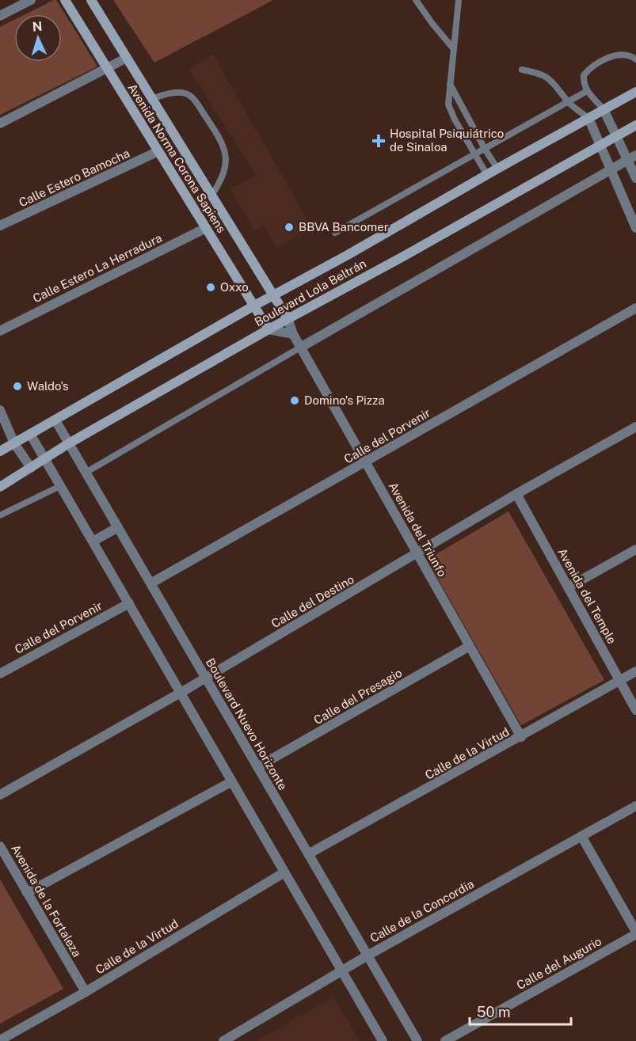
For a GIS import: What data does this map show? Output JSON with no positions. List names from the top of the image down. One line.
{"streets":{"main road":["Avenida Norma Corona Sapiens","Boulevard Lola Beltrán"],"street":["Calle Estero Bamocha","Calle Estero La Herradura","Calle del Porvenir","Avenida del Triunfo","Avenida del Temple","Calle del Destino","Calle del Presagio","Boulevard Nuevo Horizonte","Calle de la Virtud","Avenida de la Fortaleza","Calle de la Concordia","Calle del Augurio"]},"crossings":[["Avenida Norma Corona Sapiens","Calle Estero Bamocha"],["Avenida Norma Corona Sapiens","Calle Estero La Herradura"],["Avenida Norma Corona Sapiens","Boulevard Lola Beltrán"],["Avenida Norma Corona Sapiens","Avenida del Triunfo"],["Boulevard Lola Beltrán","Avenida del Triunfo"],["Boulevard Lola Beltrán","Boulevard Nuevo Horizonte"],["Calle del Porvenir","Avenida del Triunfo"],["Calle del Porvenir","Boulevard Nuevo Horizonte"],["Avenida del Triunfo","Calle del Destino"],["Avenida del Triunfo","Calle del Presagio"],["Avenida del Triunfo","Calle de la Virtud"],["Avenida del Temple","Calle del Destino"],["Avenida del Temple","Calle de la Virtud"],["Calle del Destino","Boulevard Nuevo Horizonte"],["Calle del Presagio","Boulevard Nuevo Horizonte"],["Boulevard Nuevo Horizonte","Calle de la Virtud"],["Boulevard Nuevo Horizonte","Calle de la Concordia"],["Calle de la Virtud","Avenida de la Fortaleza"]],"places":{"health":["Hospital Psiquiátrico de Sinaloa"],"other":["BBVA Bancomer","Oxxo","Waldo's","Domino's Pizza"]},"scale_bar":"50 m","north":"top"}
